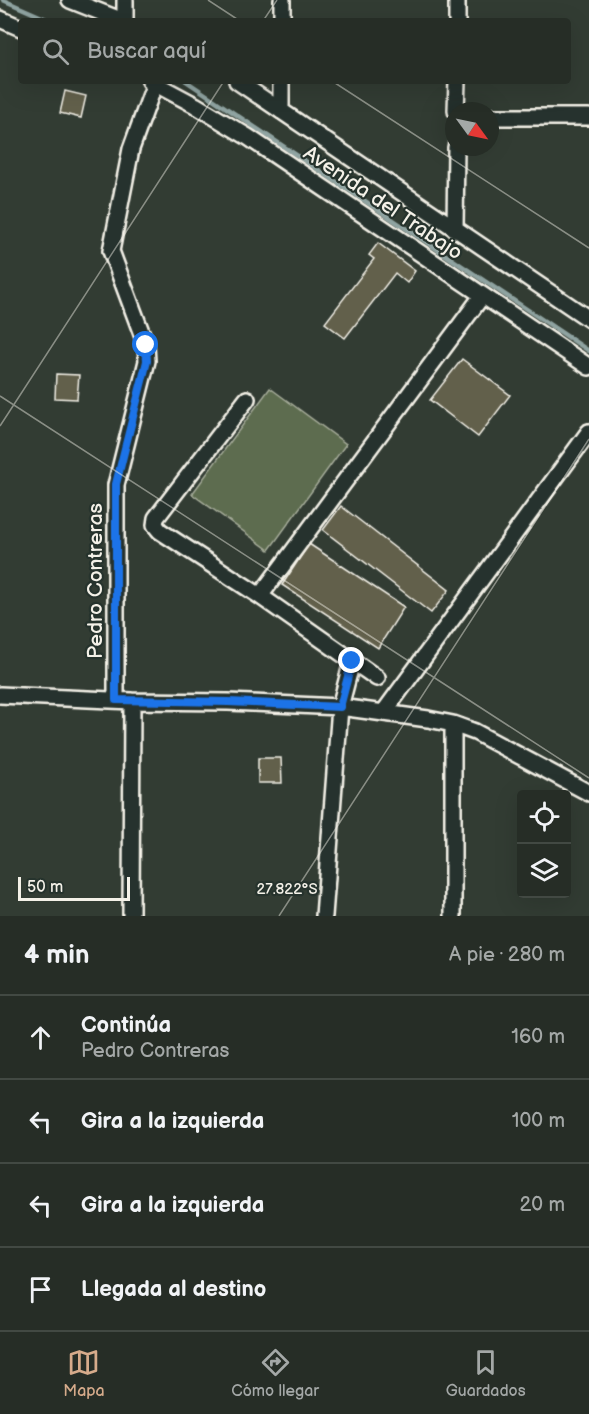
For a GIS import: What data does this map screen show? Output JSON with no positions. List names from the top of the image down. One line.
{"streets":{"street":["Avenida del Trabajo","Pedro Contreras"]},"scale_bar":"50 m","north":"bottom right","page":{"search":"Buscar aquí","scale":"50 m","heading":["4 min","A pie · 280 m"],"list":[["Continúa","Pedro Contreras","160 m"],["Gira a la izquierda","100 m"],["Gira a la izquierda","20 m"],"Llegada al destino"],"nav":["Mapa","Cómo llegar","Guardados"]},"coordinates":["27.822°S"]}
